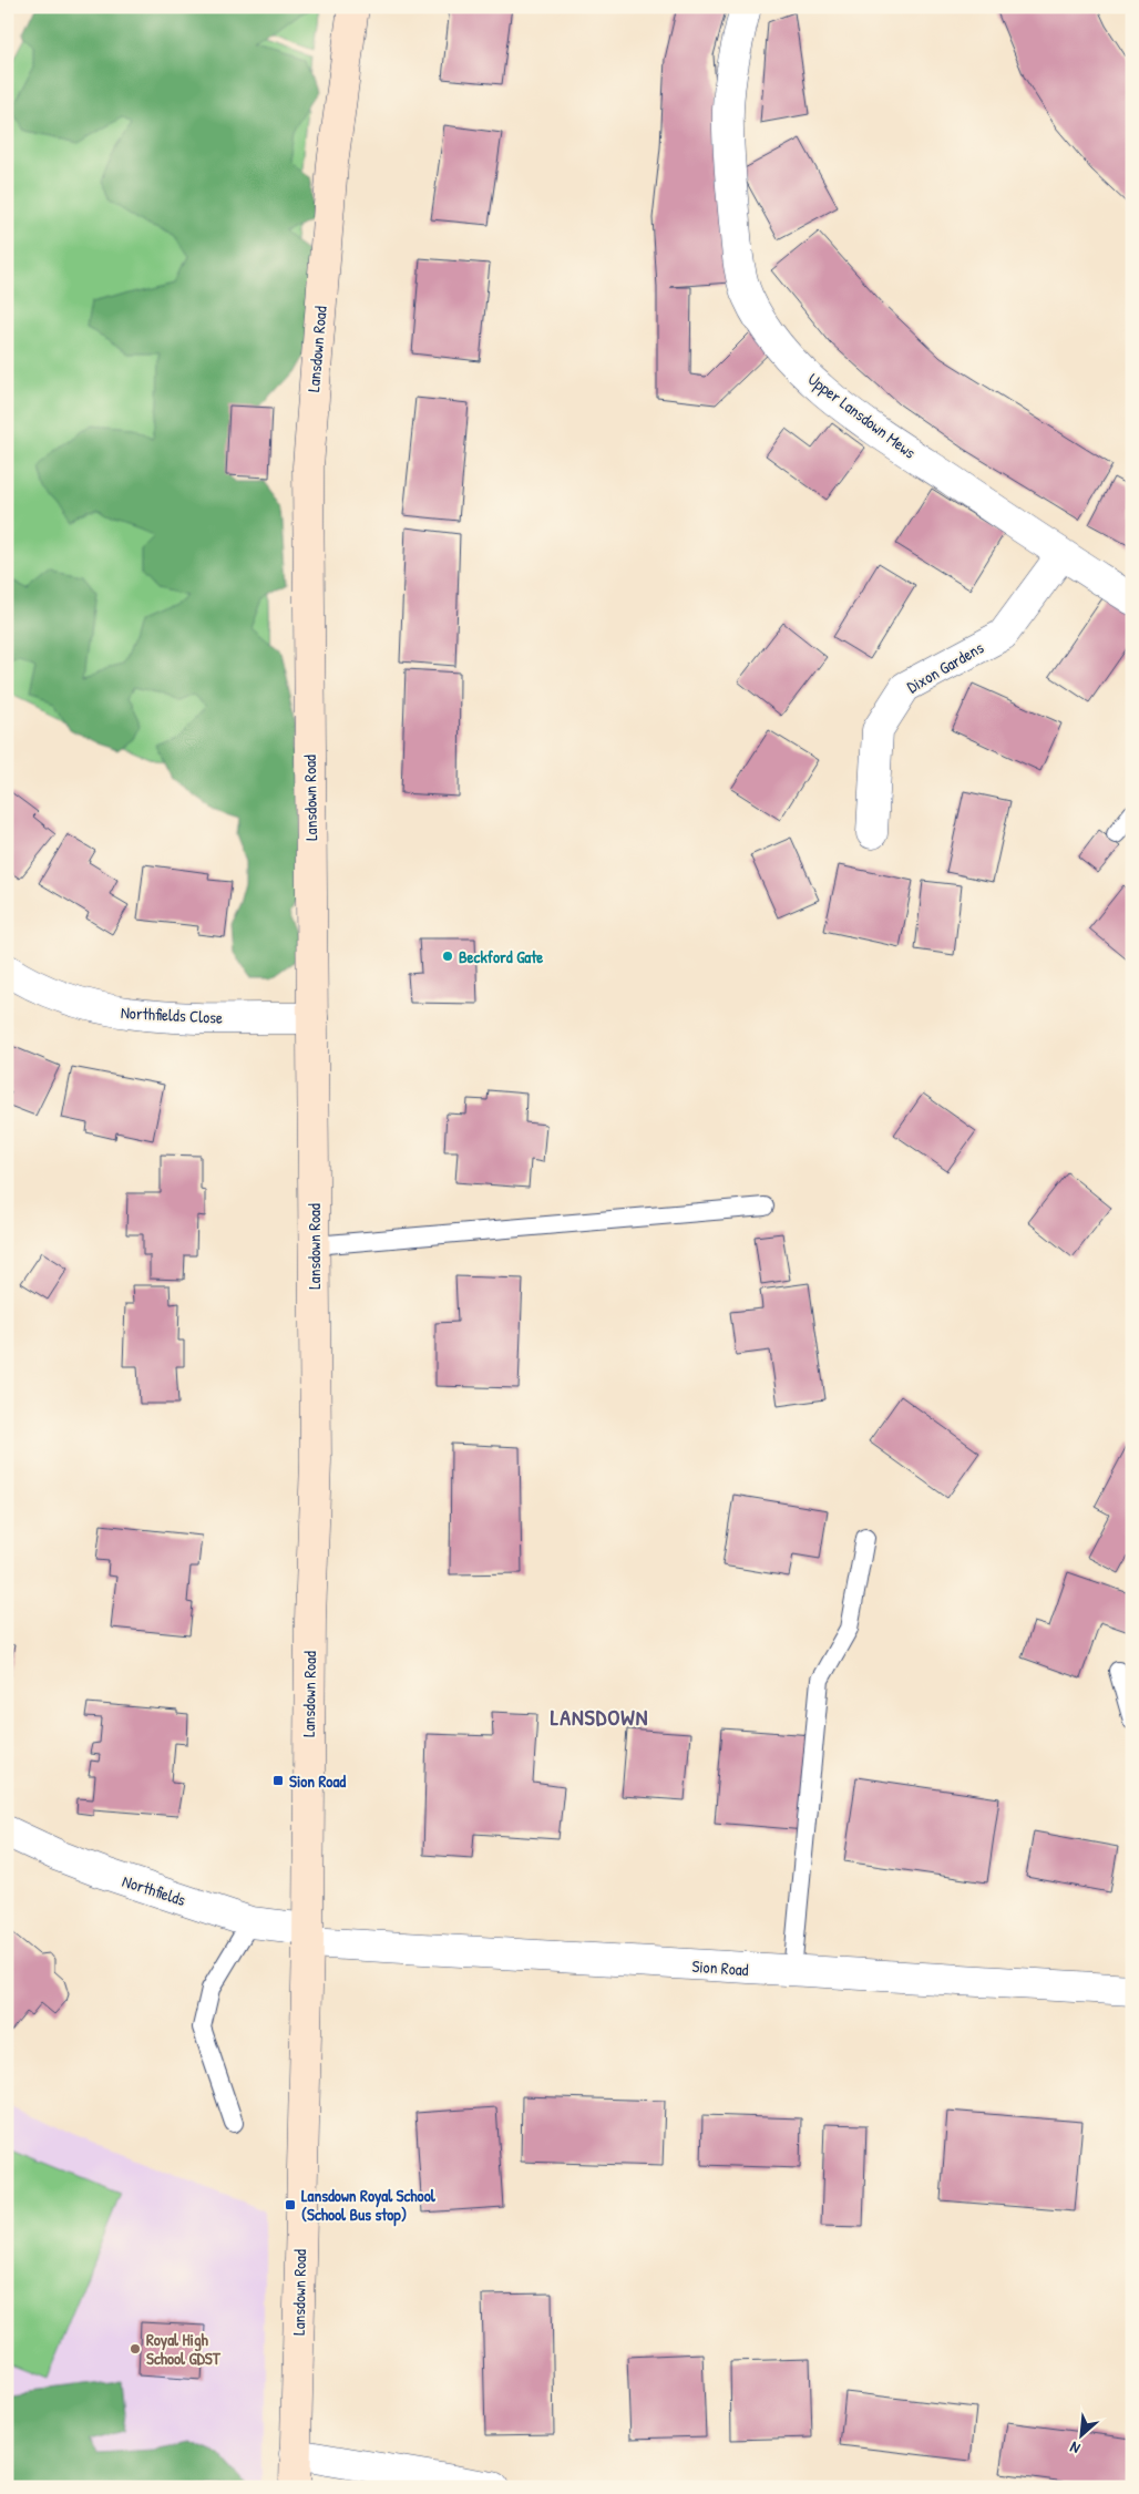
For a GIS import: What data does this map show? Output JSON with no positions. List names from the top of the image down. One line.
{"streets":{"street":["Lansdown Road","Upper Lansdown Mews","Dixon Gardens","Northfields Close","Northfields","Sion Road"]},"crossings":[["Lansdown Road","Northfields Close"],["Lansdown Road","Northfields"],["Lansdown Road","Sion Road"],["Upper Lansdown Mews","Dixon Gardens"],["Northfields","Sion Road"]],"districts":["LANSDOWN"],"places":{"other":["Beckford Gate","Royal High School GDST"],"transit":["Sion Road","Lansdown Royal School (School Bus stop)"]},"north":"bottom left"}
